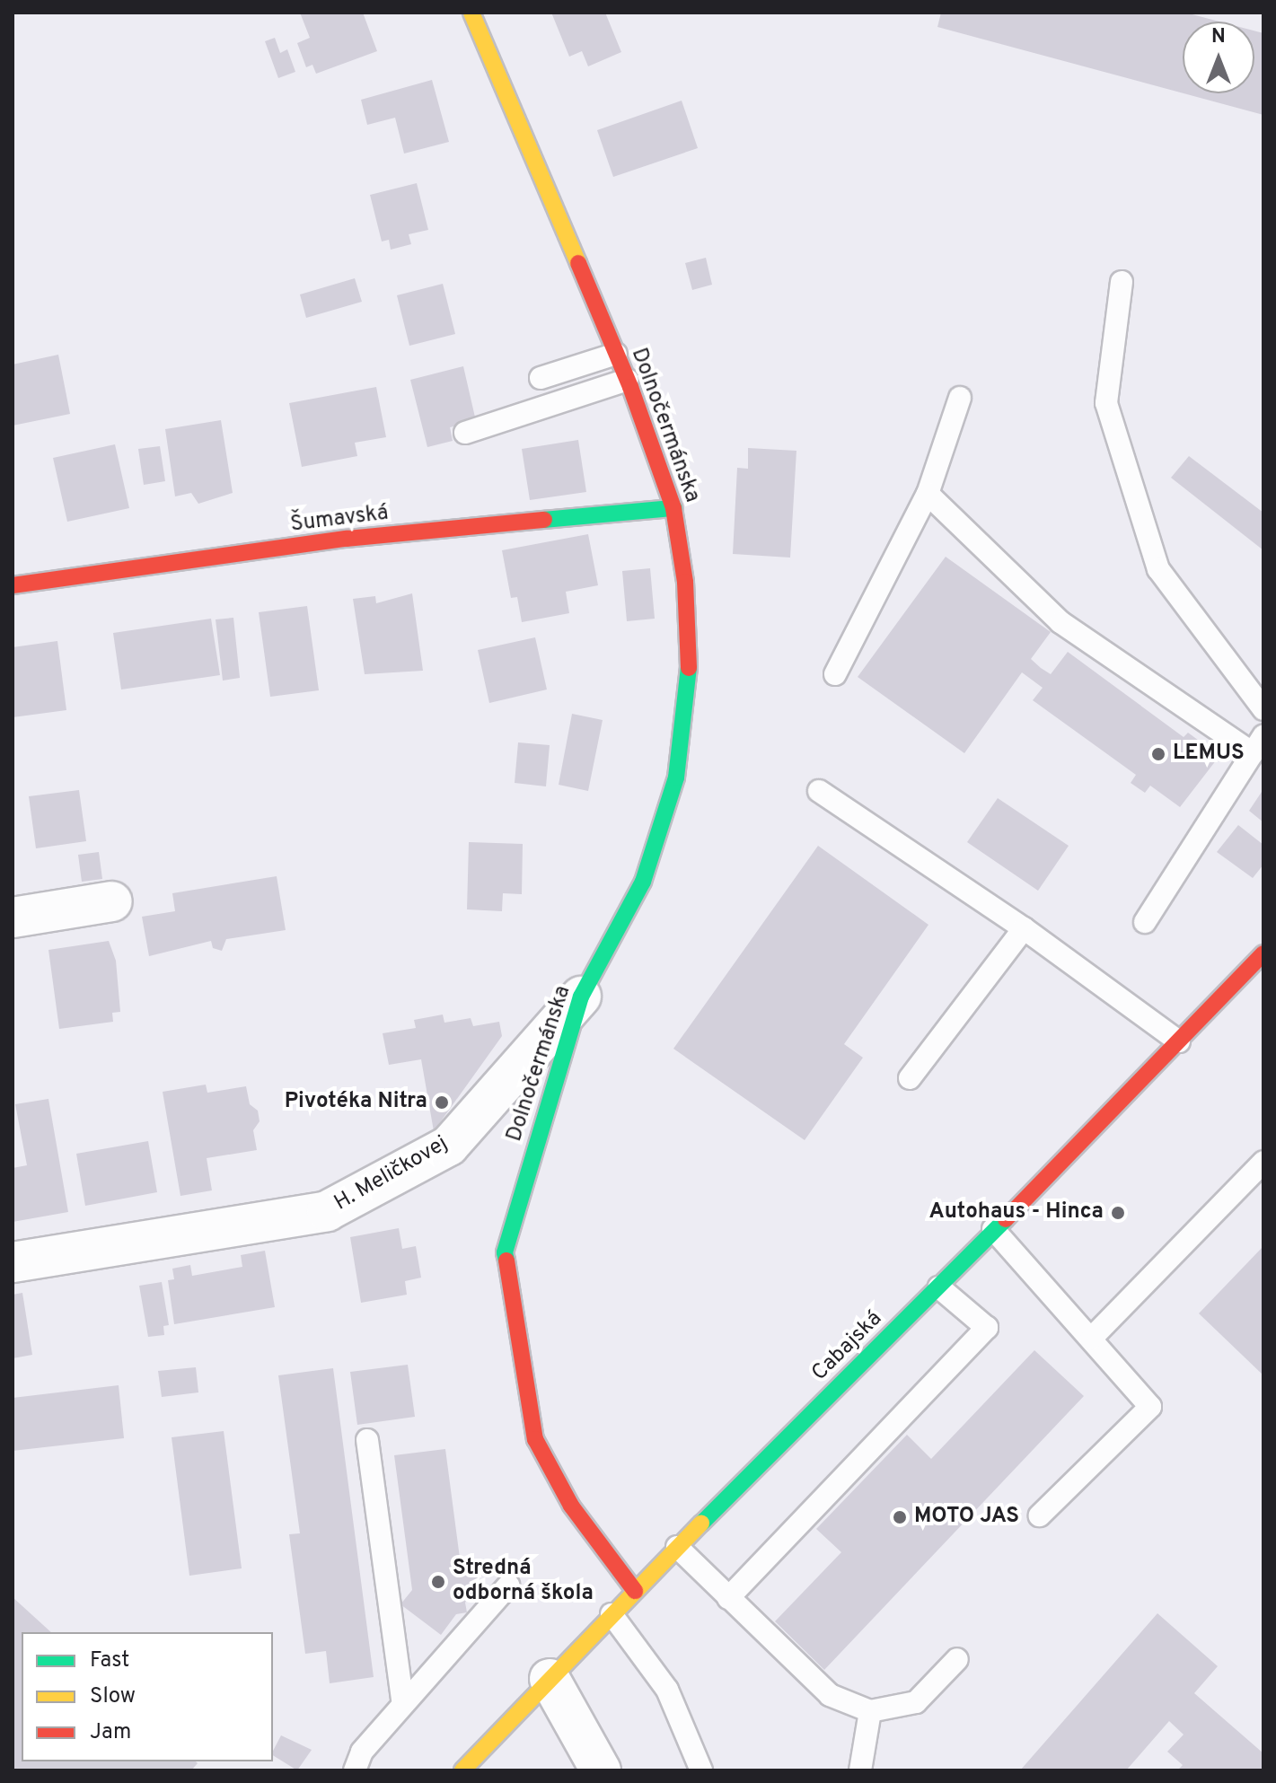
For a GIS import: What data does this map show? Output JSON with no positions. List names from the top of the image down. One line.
{"streets":{"street":["Dolnočermánska","Šumavská","H. Meličkovej","Cabajská"]},"crossings":[["Dolnočermánska","Šumavská"],["Dolnočermánska","H. Meličkovej"],["Dolnočermánska","Cabajská"]],"places":["LEMUS","Pivotéka Nitra","Autohaus - Hinca","MOTO JAS","Stredná odborná škola"],"legend":["Fast","Slow","Jam"],"north":"top"}
